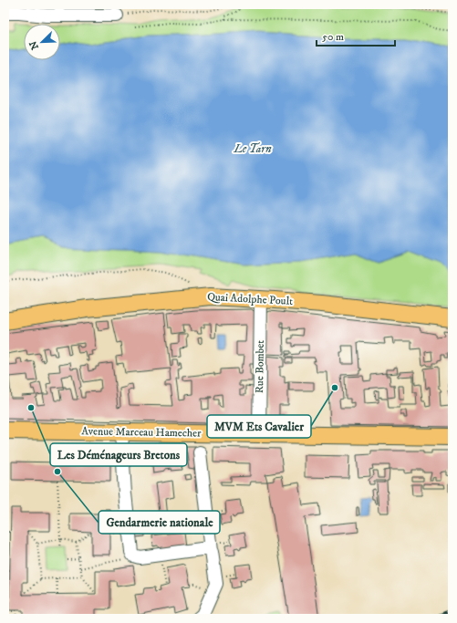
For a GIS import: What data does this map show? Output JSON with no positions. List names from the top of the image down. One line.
{"streets":{"main road":["Quai Adolphe Poult","Avenue Marceau Hamecher"],"street":["Rue Bombet"]},"crossings":[["Quai Adolphe Poult","Rue Bombet"],["Rue Bombet","Avenue Marceau Hamecher"]],"water":["Le Tarn"],"places":["MVM Ets Cavalier","Les Déménageurs Bretons","Gendarmerie nationale"],"scale_bar":"50 m","north":"bottom left"}
